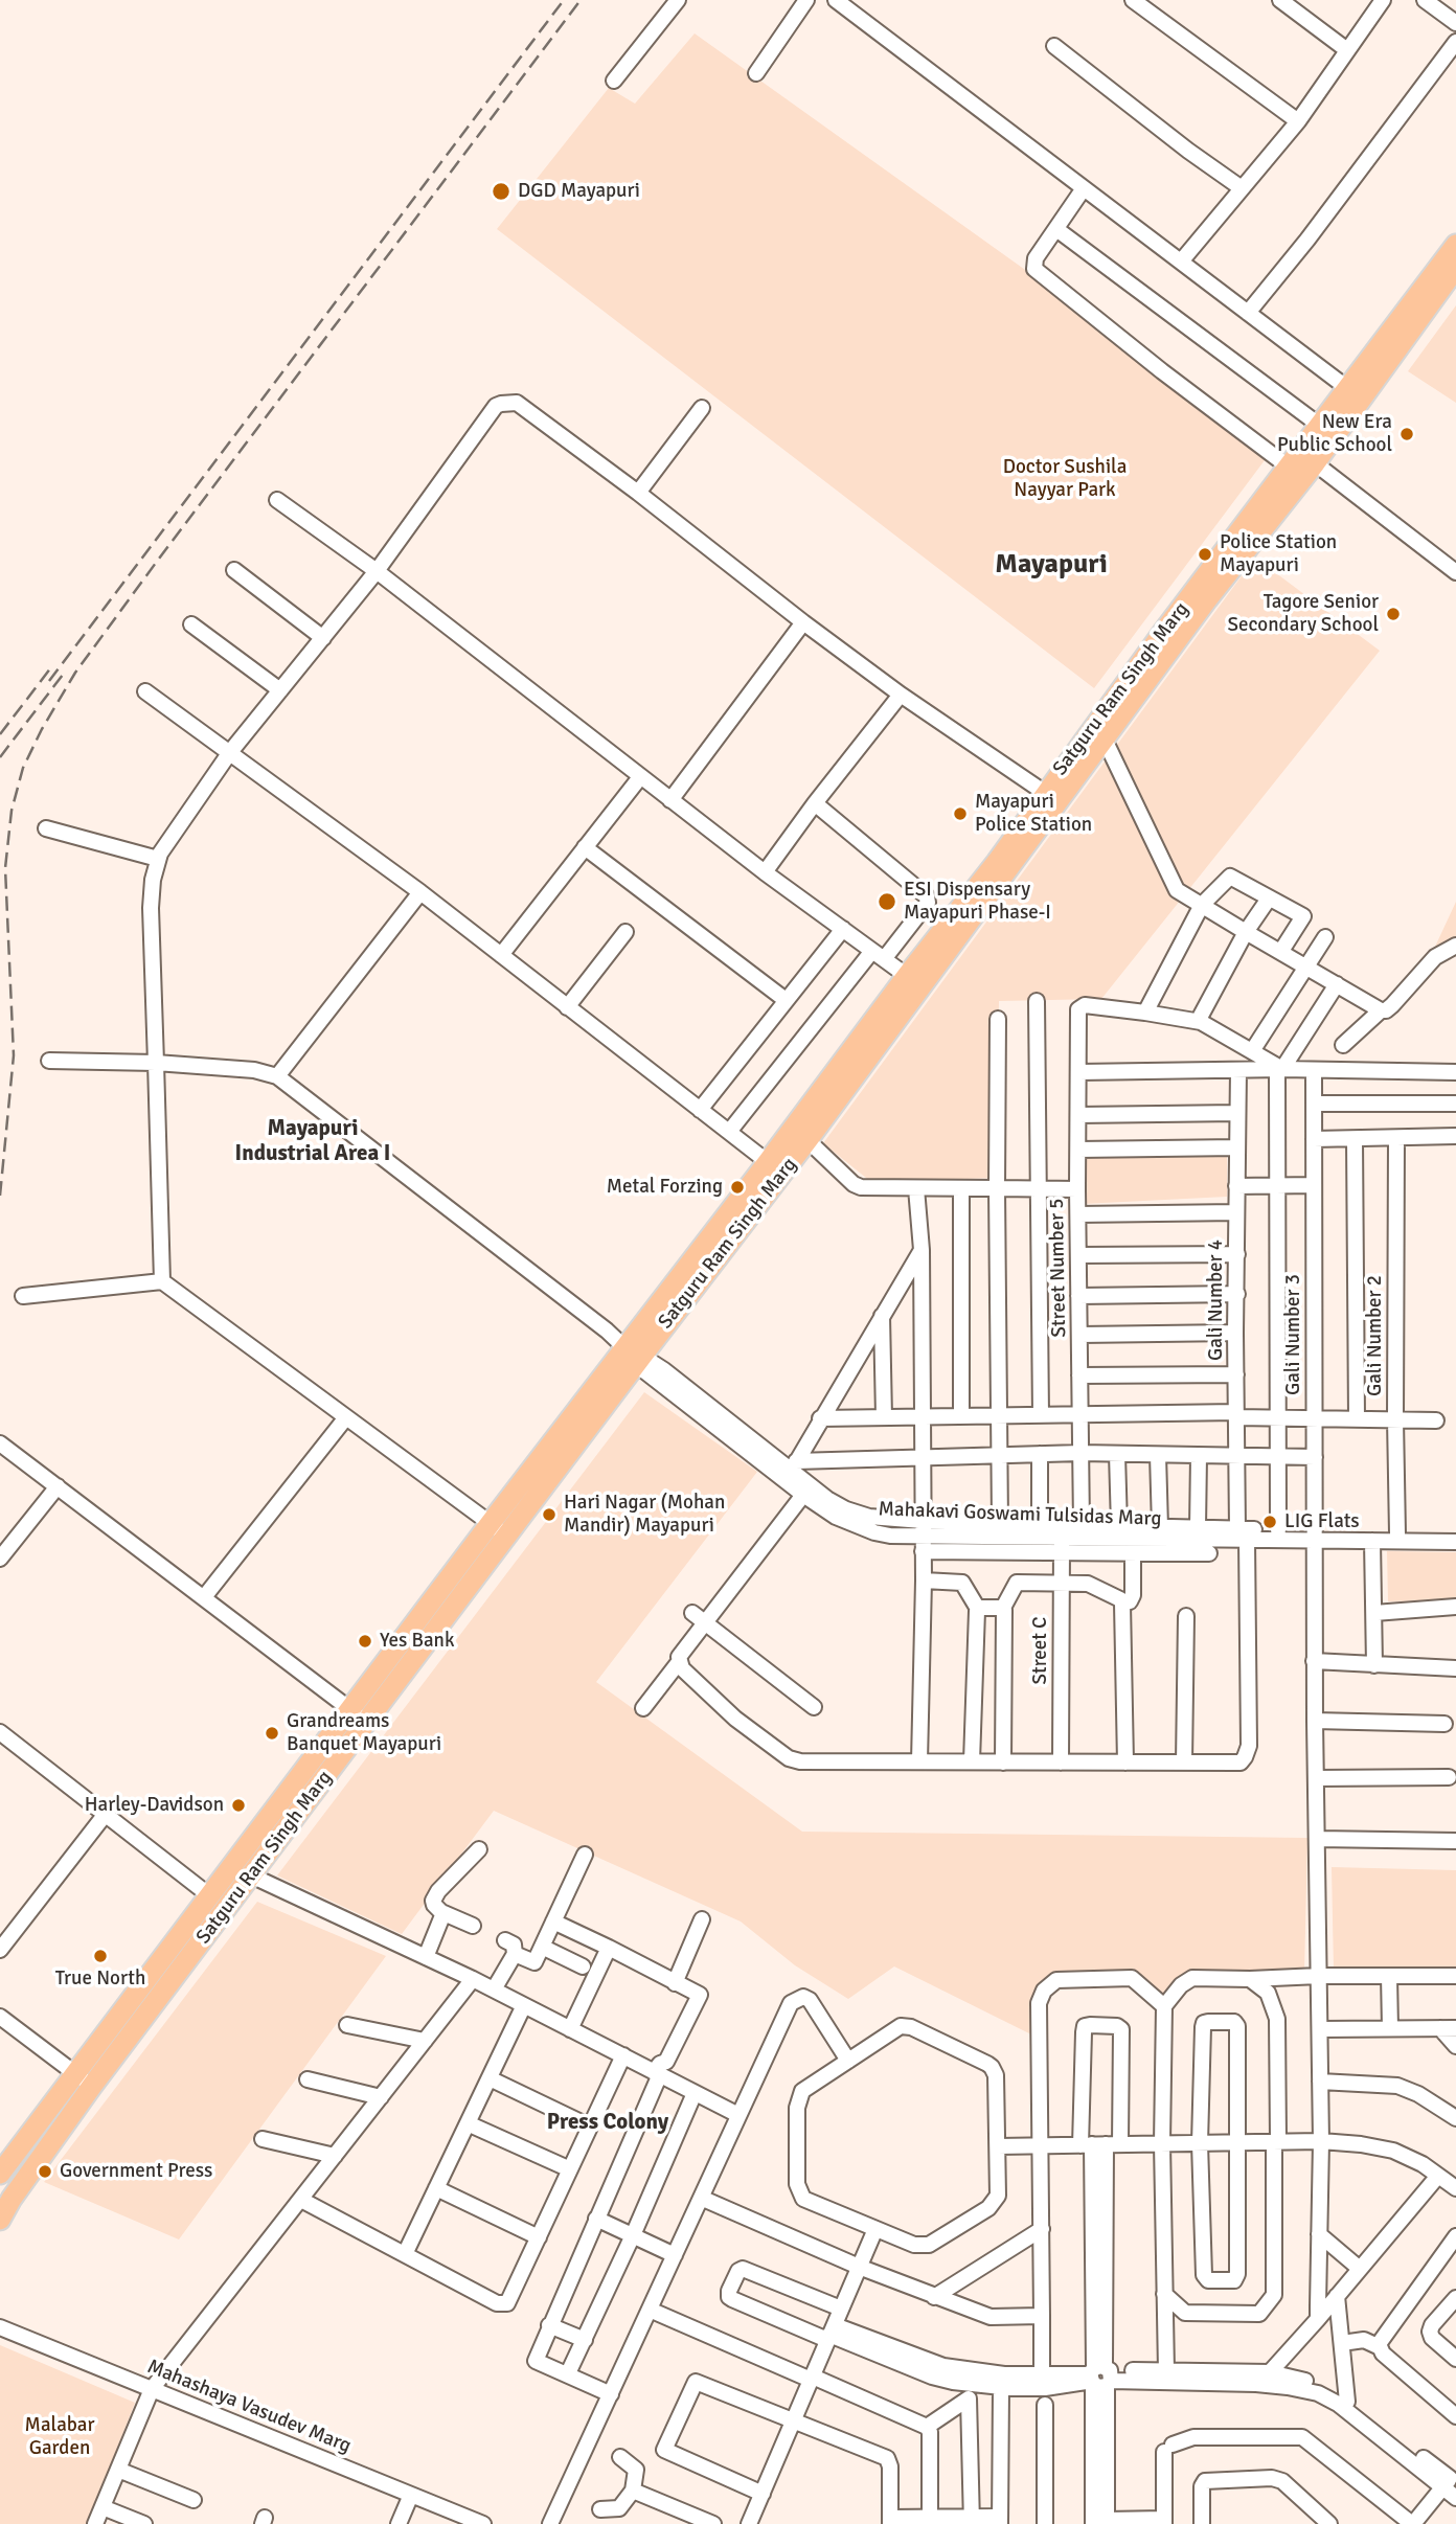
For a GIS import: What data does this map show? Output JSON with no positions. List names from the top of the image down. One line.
{"streets":{"main road":["Satguru Ram Singh Marg"],"street":["Street Number 5","Gali Number 4","Gali Number 3","Gali Number 2","Mahakavi Goswami Tulsidas Marg","Street C","Mahashaya Vasudev Marg"]},"crossings":[["Satguru Ram Singh Marg","Mahakavi Goswami Tulsidas Marg"],["Street Number 5","Mahakavi Goswami Tulsidas Marg"],["Gali Number 4","Mahakavi Goswami Tulsidas Marg"],["Gali Number 3","Mahakavi Goswami Tulsidas Marg"],["Gali Number 2","Mahakavi Goswami Tulsidas Marg"],["Mahakavi Goswami Tulsidas Marg","Street C"]],"districts":["Mayapuri","Mayapuri Industrial Area I","Press Colony"],"parks":["Doctor Sushila Nayyar Park","Malabar Garden"],"places":["DGD Mayapuri","New Era Public School","Police Station Mayapuri","Tagore Senior Secondary School","Mayapuri Police Station","ESI Dispensary Mayapuri Phase-I","Metal Forzing","Hari Nagar (Mohan Mandir) Mayapuri","LIG Flats","Yes Bank","Grandreams Banquet Mayapuri","Harley-Davidson","True North","Government Press"]}
